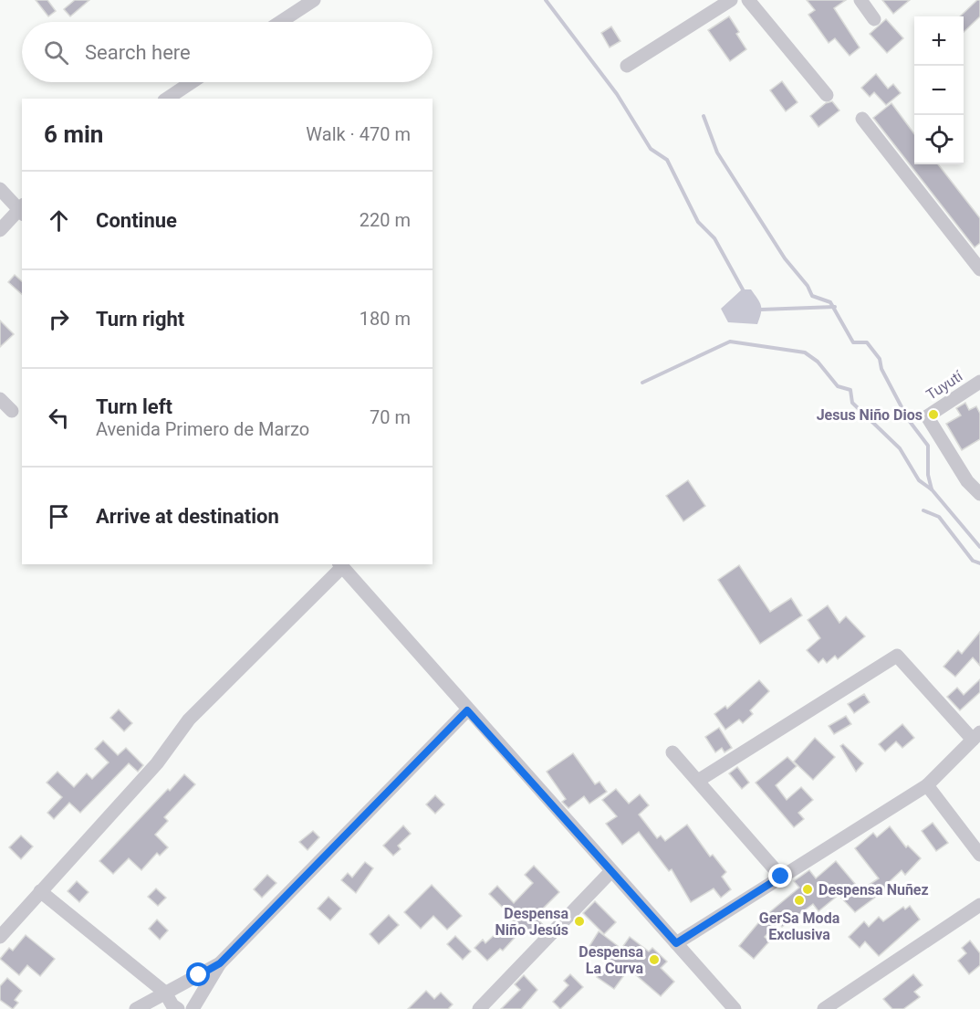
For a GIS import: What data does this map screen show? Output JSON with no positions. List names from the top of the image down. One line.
{"streets":{"street":["Tuyutí"]},"places":["Jesus Niño Dios","Despensa Nuñez","GerSa Moda Exclusiva","Despensa Niño Jesús","Despensa La Curva"],"page":{"map_buttons":["+","−"],"search":"Search here","heading":["6 min","Walk · 470 m"],"list":[["Continue","220 m"],["Turn right","180 m"],["Turn left","Avenida Primero de Marzo","70 m"],"Arrive at destination"]}}
